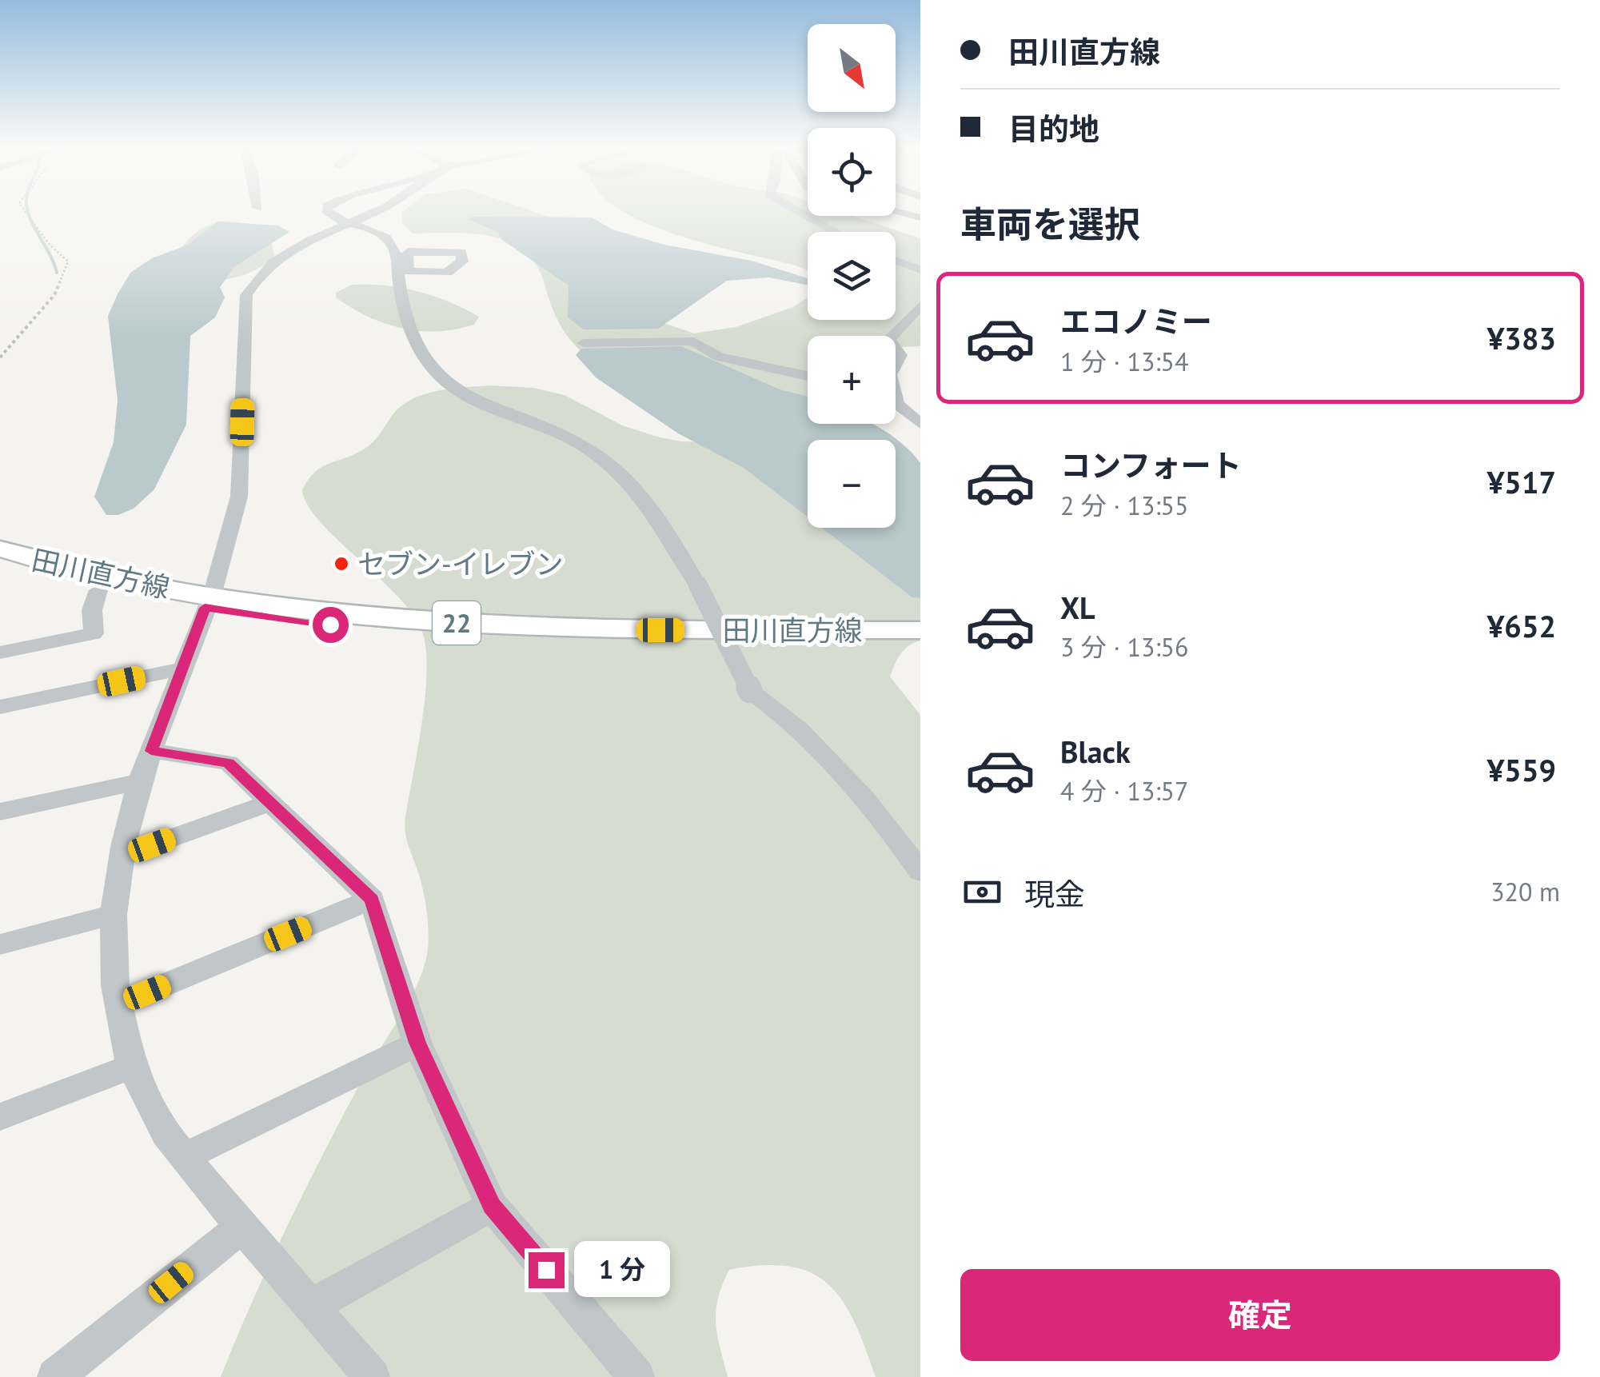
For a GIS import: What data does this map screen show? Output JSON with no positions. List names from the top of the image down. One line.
{"streets":{"main road":["田川直方線","22"]},"places":["セブン-イレブン"],"north":"bottom right","page":{"banner":["田川直方線","目的地"],"map_buttons":["+","−"],"heading":"車両を選択","list":[{"name":"エコノミー","note":"1 分 · 13:54","value":"¥383"},{"name":"コンフォート","note":"2 分 · 13:55","value":"¥517"},{"name":"XL","note":"3 分 · 13:56","value":"¥652"},{"name":"Black","note":"4 分 · 13:57","value":"¥559"}],"pay":["現金","320 m"],"bubble":"1 分","buttons":"確定"}}
